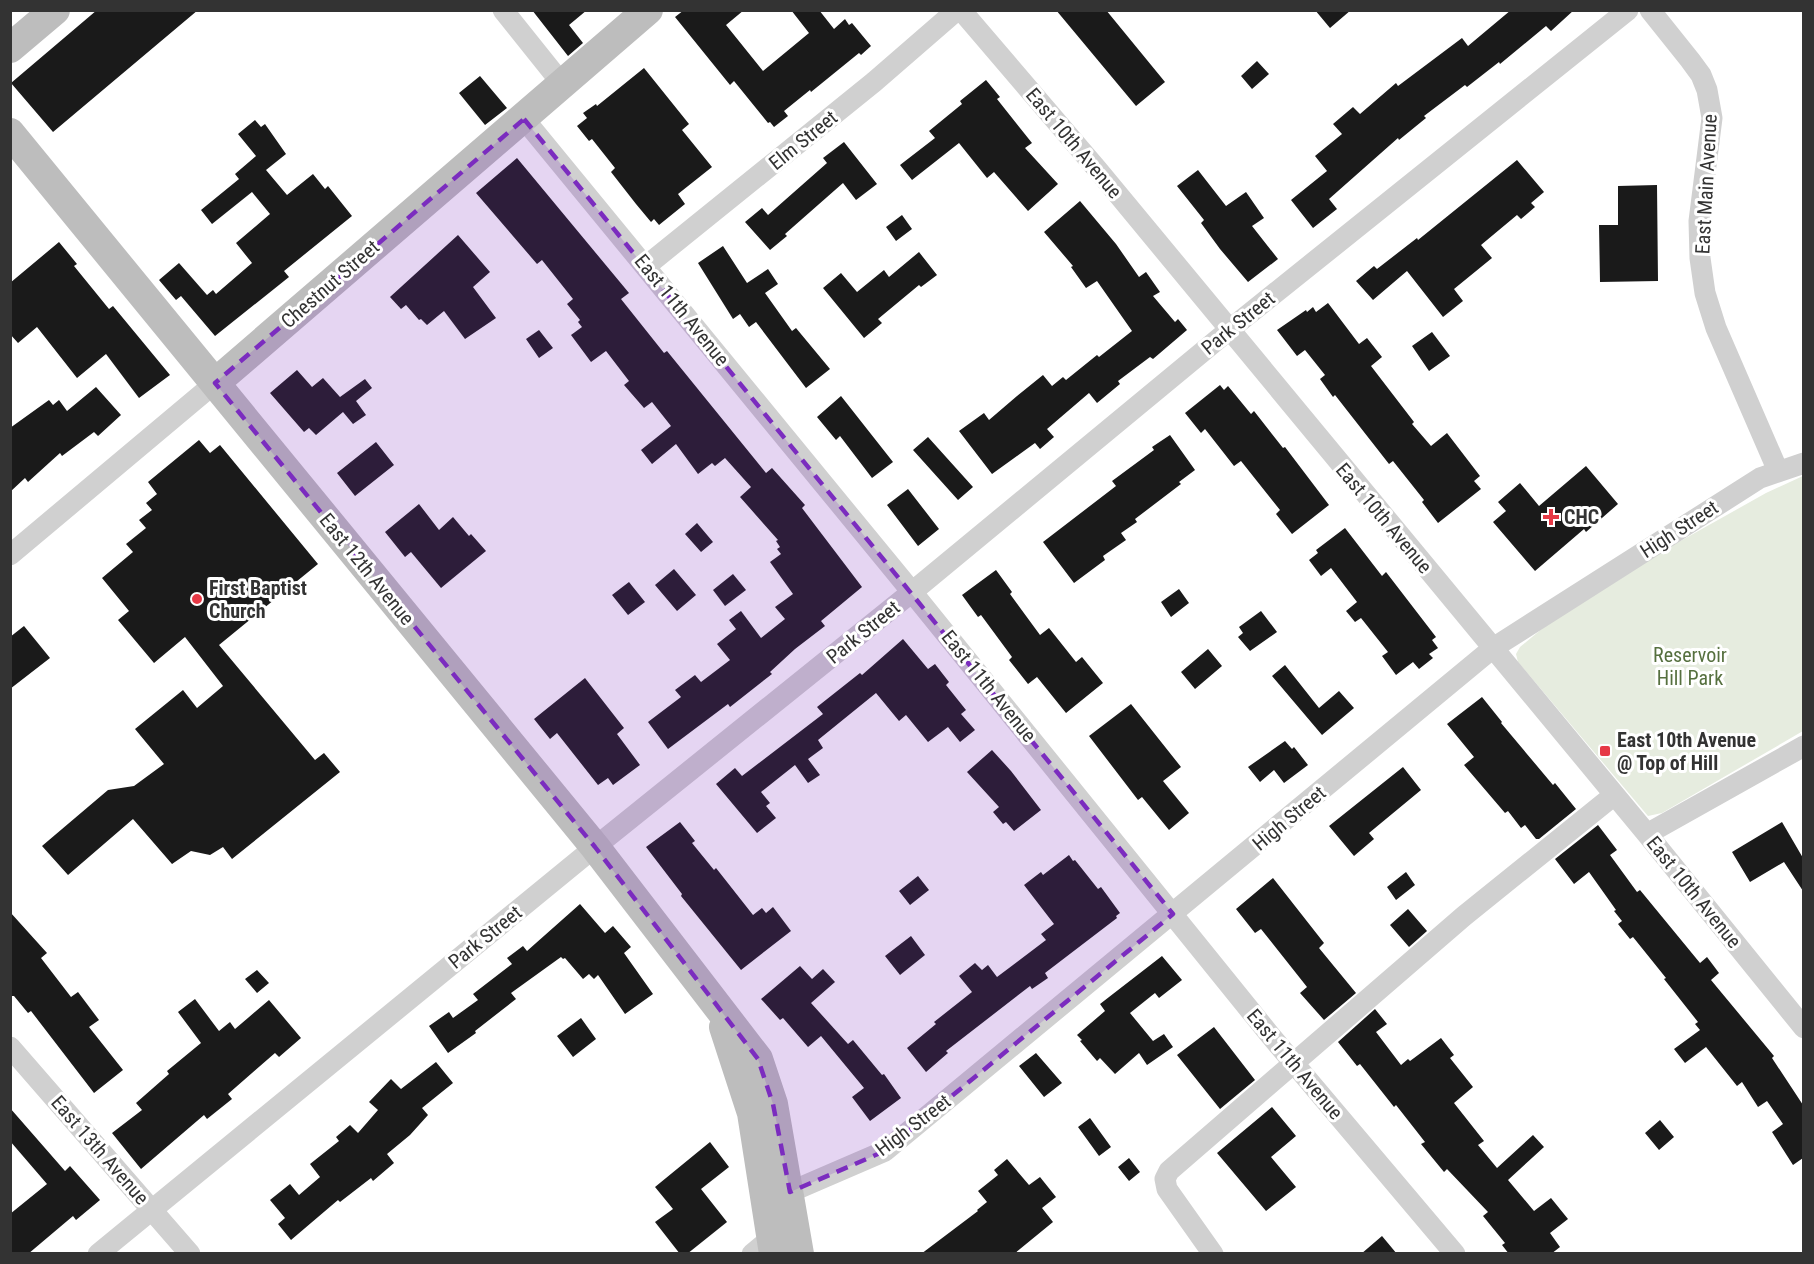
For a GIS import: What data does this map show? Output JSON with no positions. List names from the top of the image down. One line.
{"streets":{"street":["Elm Street","East 10th Avenue","East Main Avenue","Chestnut Street","East 11th Avenue","Park Street","High Street","East 12th Avenue","East 13th Avenue"]},"crossings":[["Elm Street","East 11th Avenue"],["East 10th Avenue","Park Street"],["East 10th Avenue","High Street"],["East Main Avenue","High Street"],["Chestnut Street","East 11th Avenue"],["Chestnut Street","East 12th Avenue"],["East 11th Avenue","Park Street"],["East 11th Avenue","High Street"],["Park Street","East 12th Avenue"],["Park Street","East 13th Avenue"],["High Street","East 12th Avenue"]],"parks":["Reservoir Hill Park"],"places":{"health":["CHC"],"other":["First Baptist Church"],"transit":["East 10th Avenue @ Top of Hill"]}}
